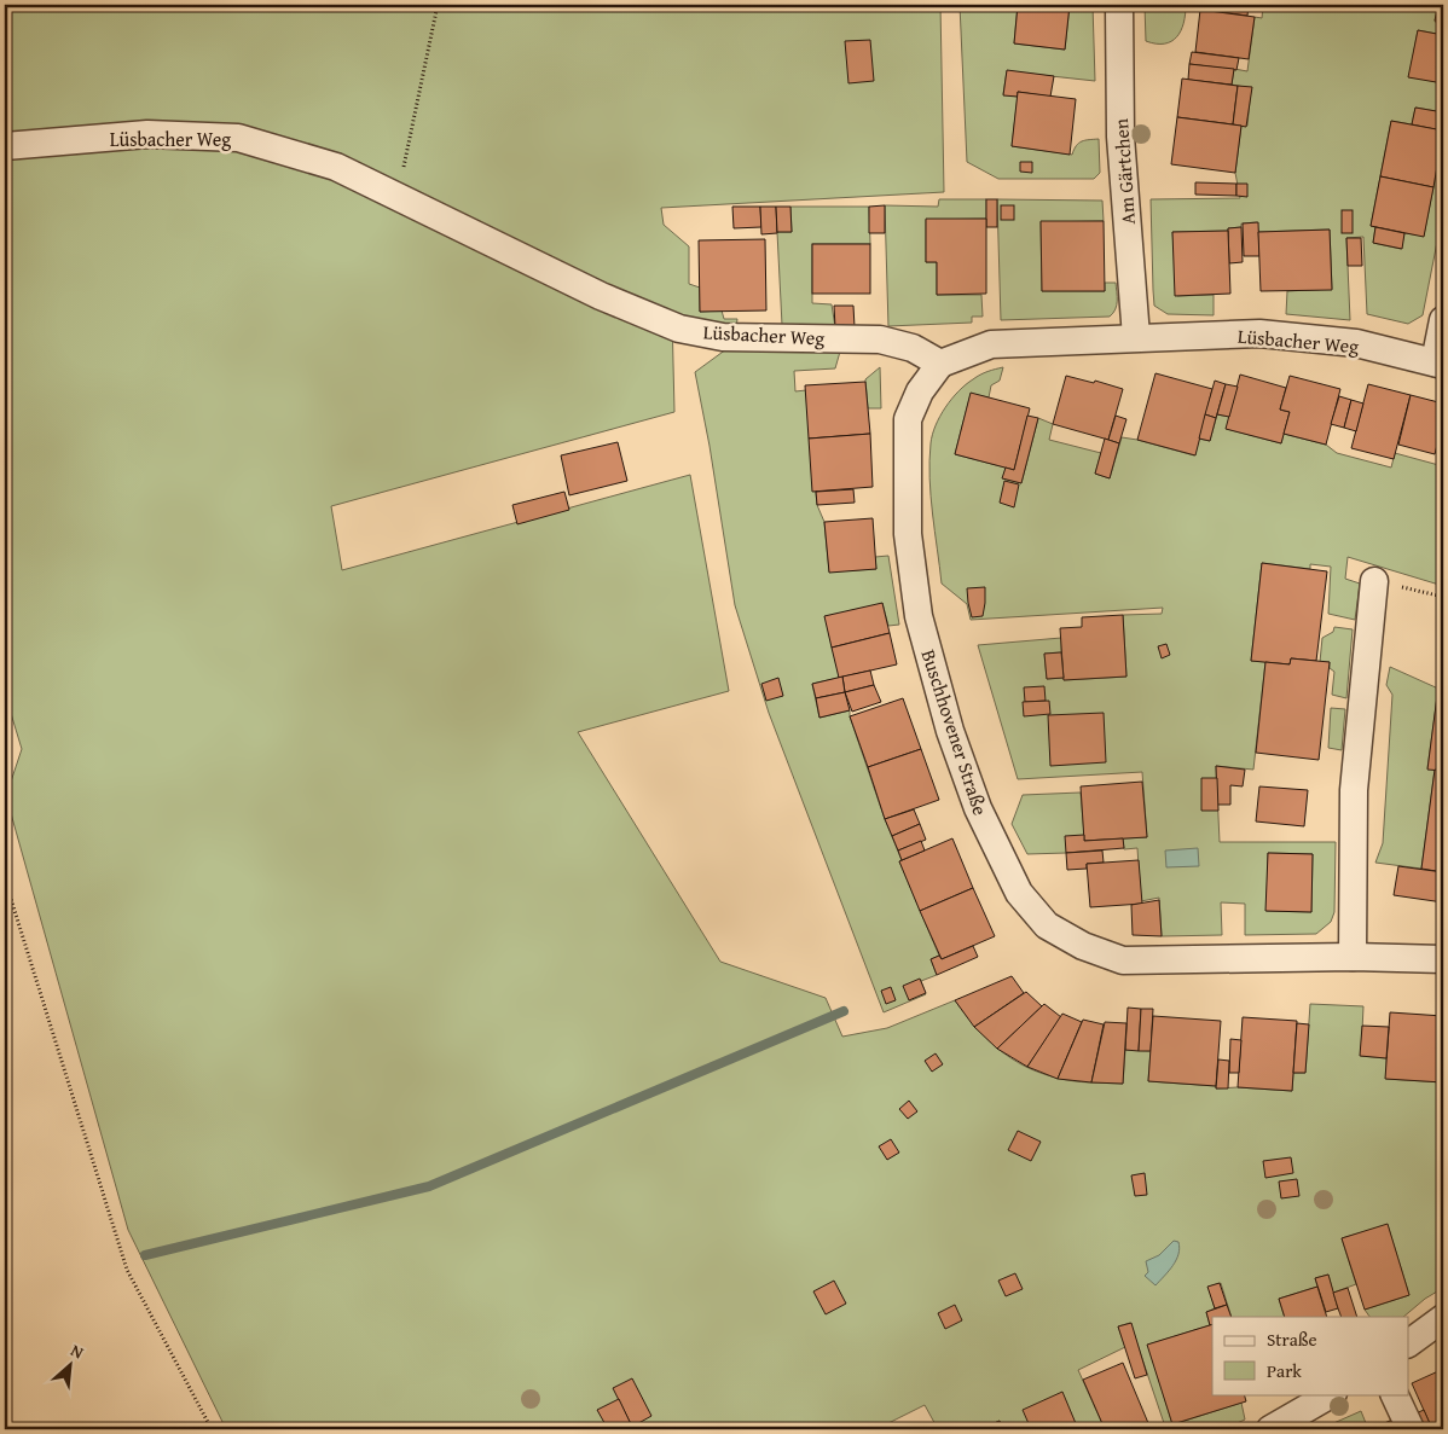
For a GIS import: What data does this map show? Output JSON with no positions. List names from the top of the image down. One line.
{"streets":{"street":["Lüsbacher Weg","Am Gärtchen","Buschhovener Straße"]},"crossings":[["Lüsbacher Weg","Am Gärtchen"],["Lüsbacher Weg","Buschhovener Straße"]],"legend":["Straße","Park"],"north":"top right"}
